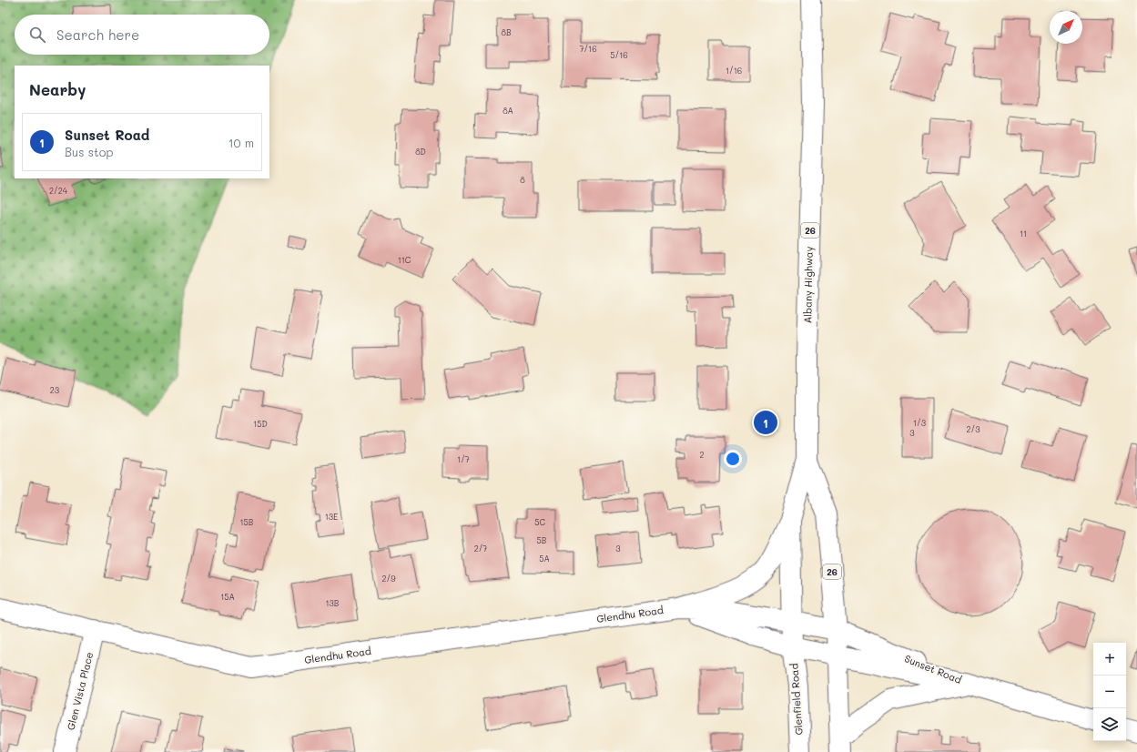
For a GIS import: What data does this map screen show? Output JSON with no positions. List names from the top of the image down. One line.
{"streets":{"main road":["26","Albany Highway","Glendhu Road","Sunset Road","Glen Vista Place","Glenfield Road"]},"crossings":[["26","Albany Highway"],["26","Glendhu Road"],["26","Sunset Road"],["26","Glenfield Road"],["Albany Highway","Glendhu Road"],["Albany Highway","Sunset Road"],["Glendhu Road","Sunset Road"],["Glendhu Road","Glen Vista Place"],["Glendhu Road","Glenfield Road"],["Sunset Road","Glenfield Road"]],"house_numbers":["8B","7/16","5/16","1/16","8A","8D","8","2/24","11","11C","23","1/3","15D","2/3","3","2","1/7","13E","15B","5C","5B","2/7","3","5A","2/9","15A","13B"],"north":"top right","page":{"search":"Search here","heading":"Nearby","list":[{"mark":"1","name":"Sunset Road","note":"Bus stop","value":"10 m"}],"pins":"1","map_buttons":["+","−"]}}
